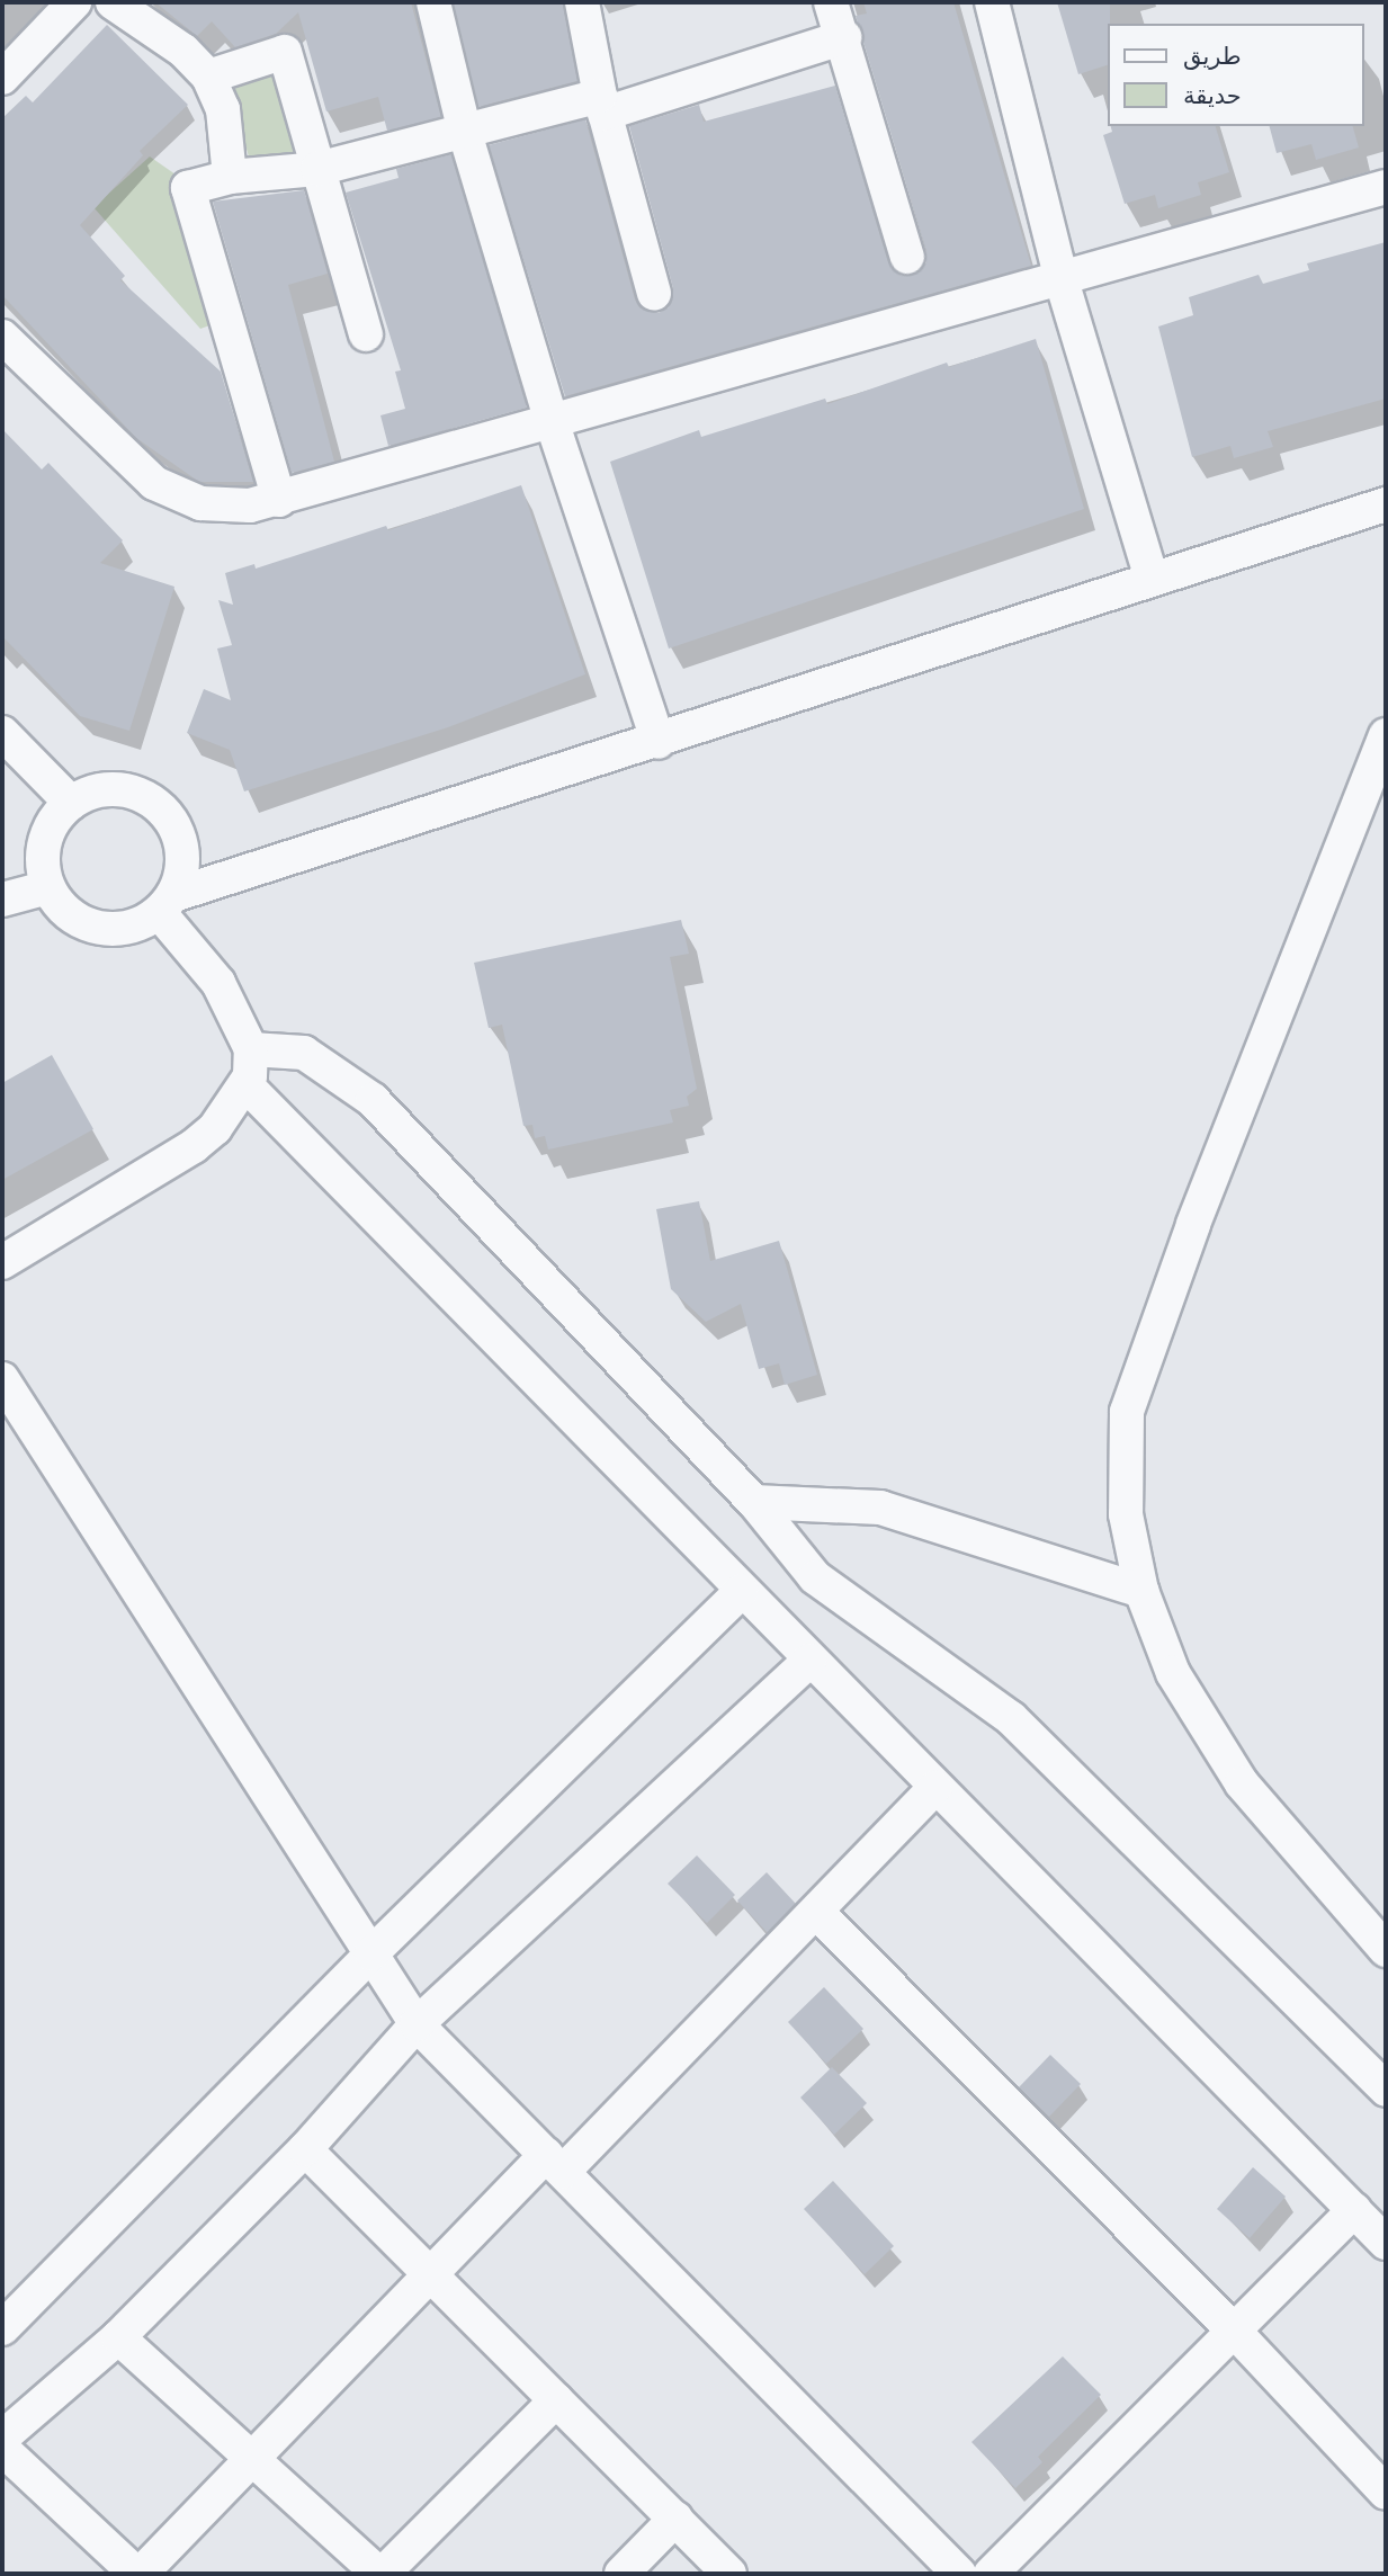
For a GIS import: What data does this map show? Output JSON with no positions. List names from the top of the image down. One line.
{"legend":["طريق","حديقة"]}
